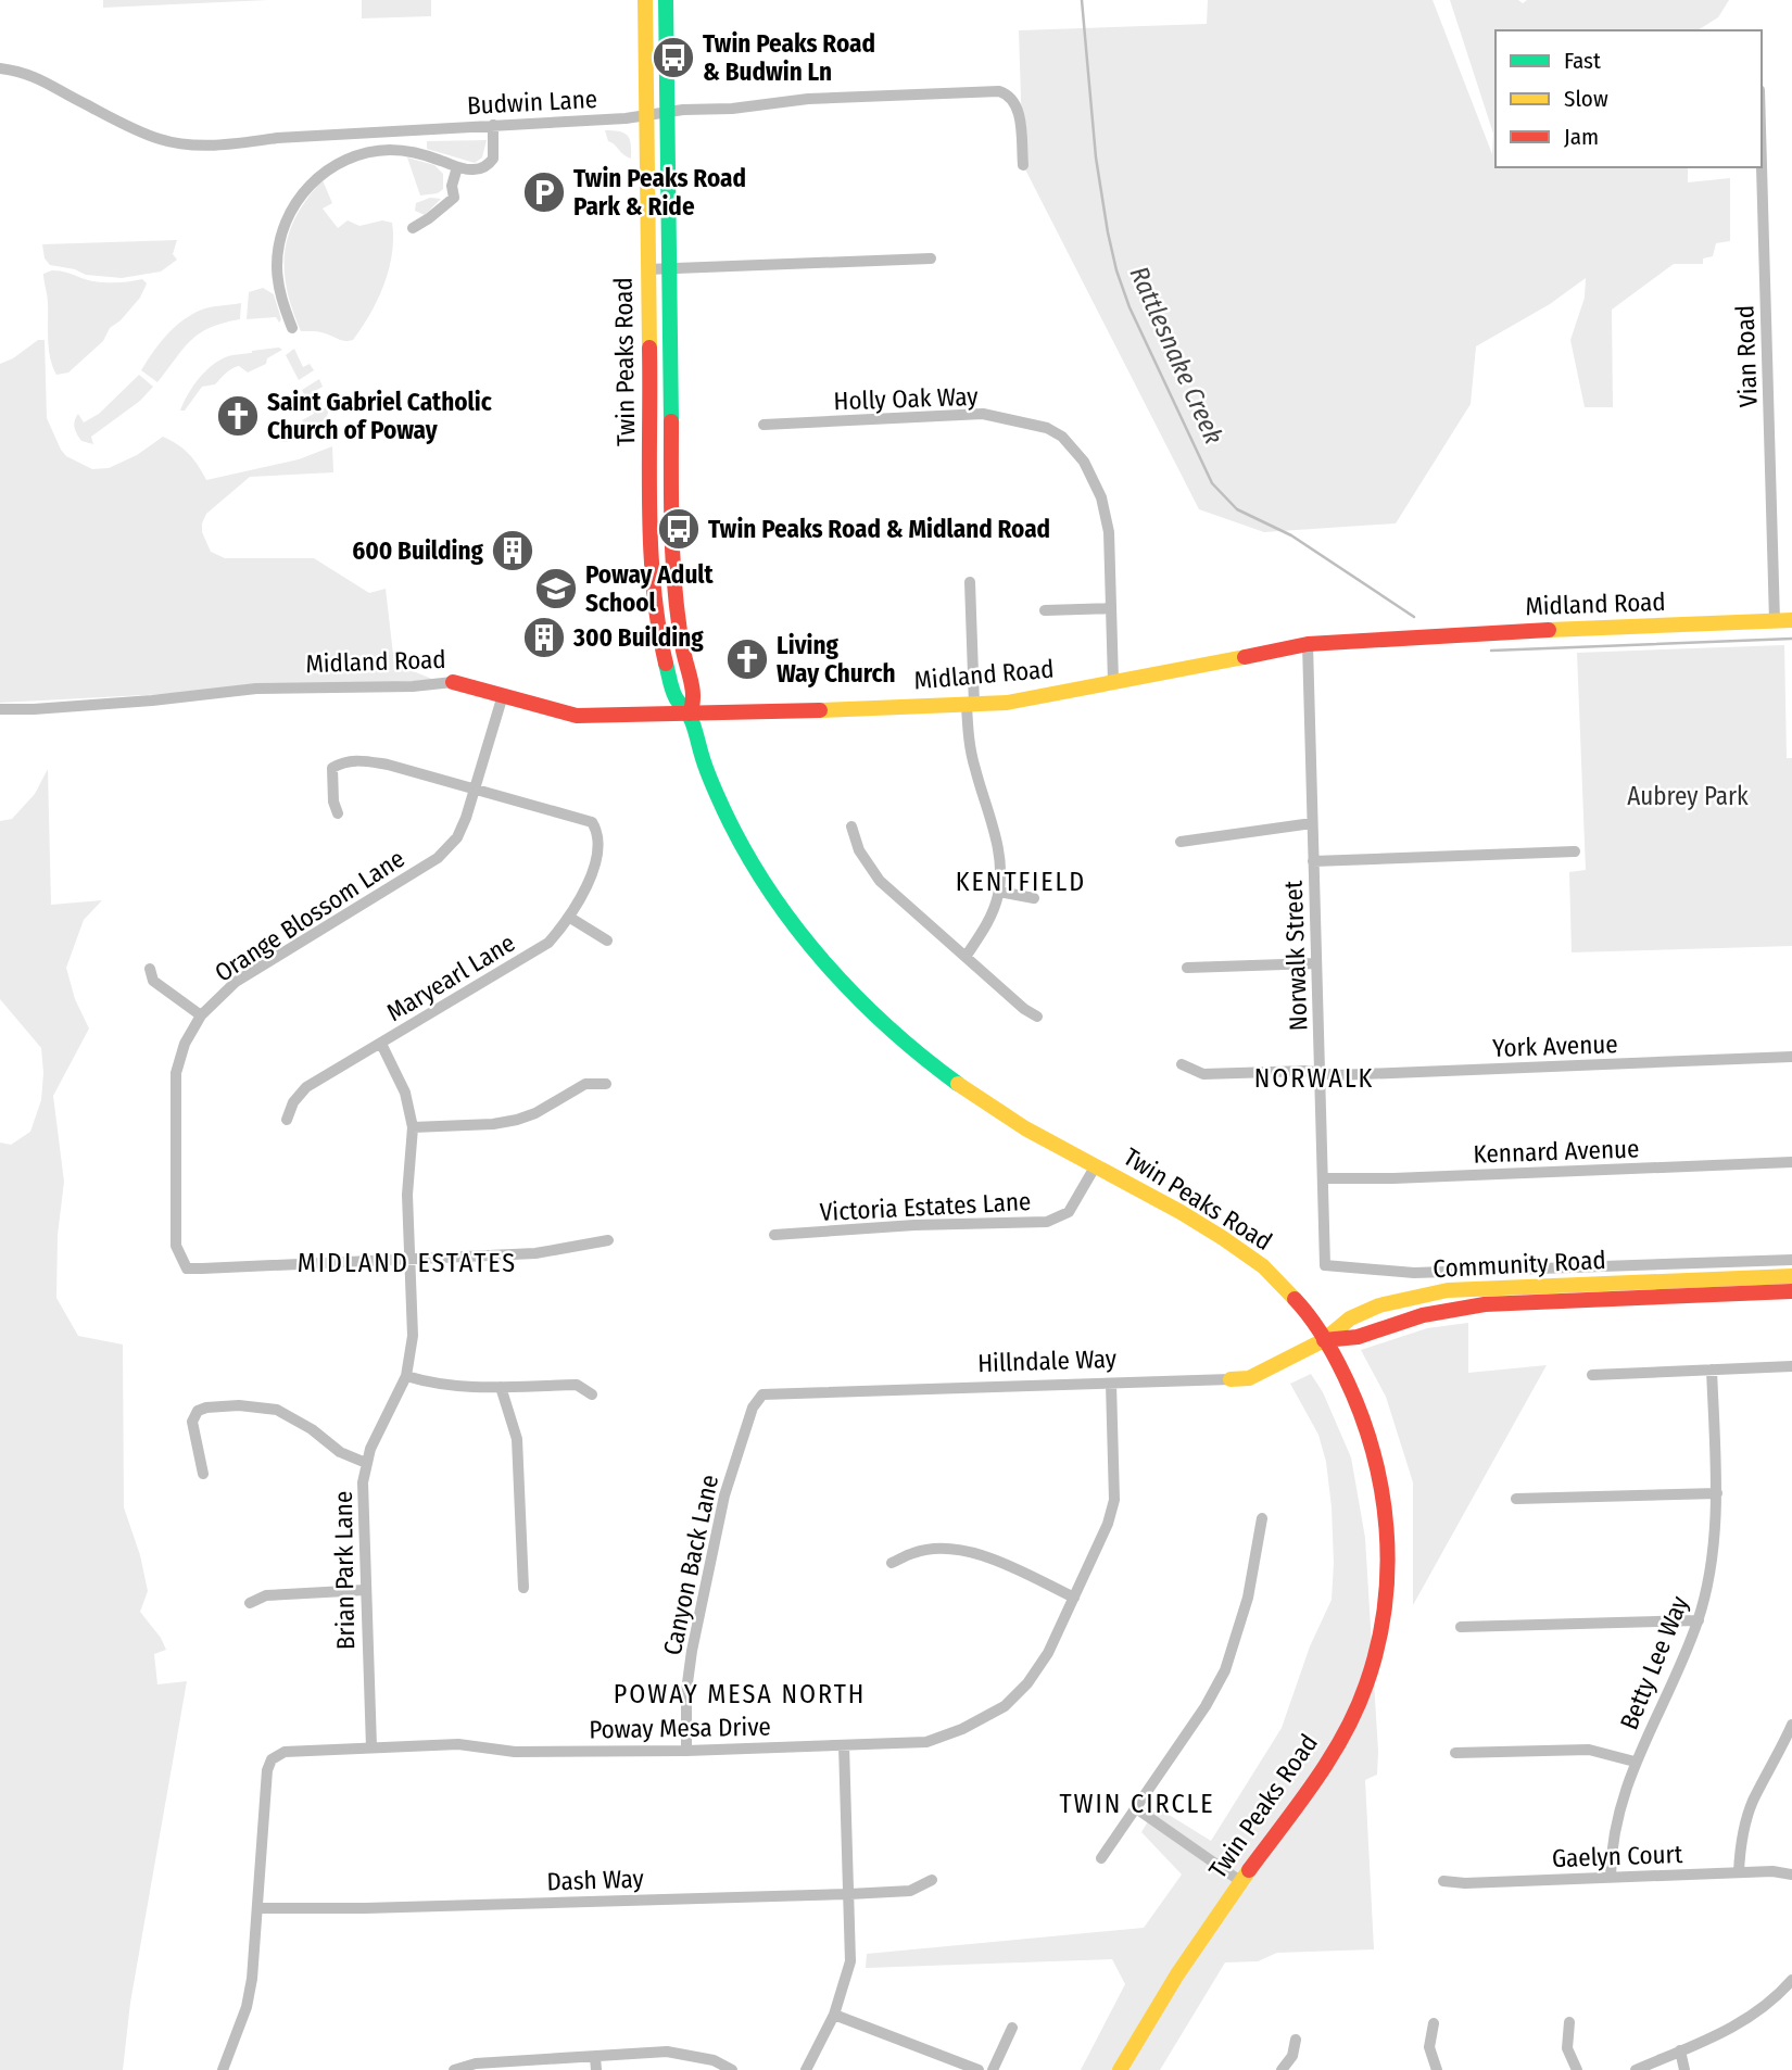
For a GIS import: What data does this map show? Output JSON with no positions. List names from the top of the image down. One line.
{"streets":{"main road":["Twin Peaks Road","Midland Road","Community Road","Hillndale Way"],"street":["Budwin Lane","Vian Road","Holly Oak Way","Orange Blossom Lane","Norwalk Street","Maryearl Lane","York Avenue","Kennard Avenue","Victoria Estates Lane","Canyon Back Lane","Brian Park Lane","Betty Lee Way","Poway Mesa Drive","Gaelyn Court","Dash Way"]},"crossings":[["Budwin Lane","Twin Peaks Road"],["Vian Road","Midland Road"],["Twin Peaks Road","Midland Road"],["Twin Peaks Road","Victoria Estates Lane"],["Twin Peaks Road","Community Road"],["Twin Peaks Road","Hillndale Way"],["Holly Oak Way","Midland Road"],["Midland Road","Orange Blossom Lane"],["Midland Road","Norwalk Street"],["Orange Blossom Lane","Maryearl Lane"],["Orange Blossom Lane","Brian Park Lane"],["Norwalk Street","York Avenue"],["Norwalk Street","Kennard Avenue"],["Maryearl Lane","Brian Park Lane"],["Community Road","Hillndale Way"],["Hillndale Way","Canyon Back Lane"],["Hillndale Way","Poway Mesa Drive"],["Canyon Back Lane","Poway Mesa Drive"],["Brian Park Lane","Poway Mesa Drive"],["Betty Lee Way","Gaelyn Court"],["Poway Mesa Drive","Dash Way"]],"districts":["KENTFIELD","NORWALK","MIDLAND ESTATES","POWAY MESA NORTH","TWIN CIRCLE"],"water":["Rattlesnake Creek"],"parks":["Aubrey Park"],"places":{"bus stop":["Twin Peaks Road & Budwin Ln","Twin Peaks Road & Midland Road"],"parking":["Twin Peaks Road Park & Ride"],"church":["Saint Gabriel Catholic Church of Poway","Living Way Church"],"building":["600 Building","300 Building"],"school or university":["Poway Adult School"]},"legend":["Fast","Slow","Jam"]}
